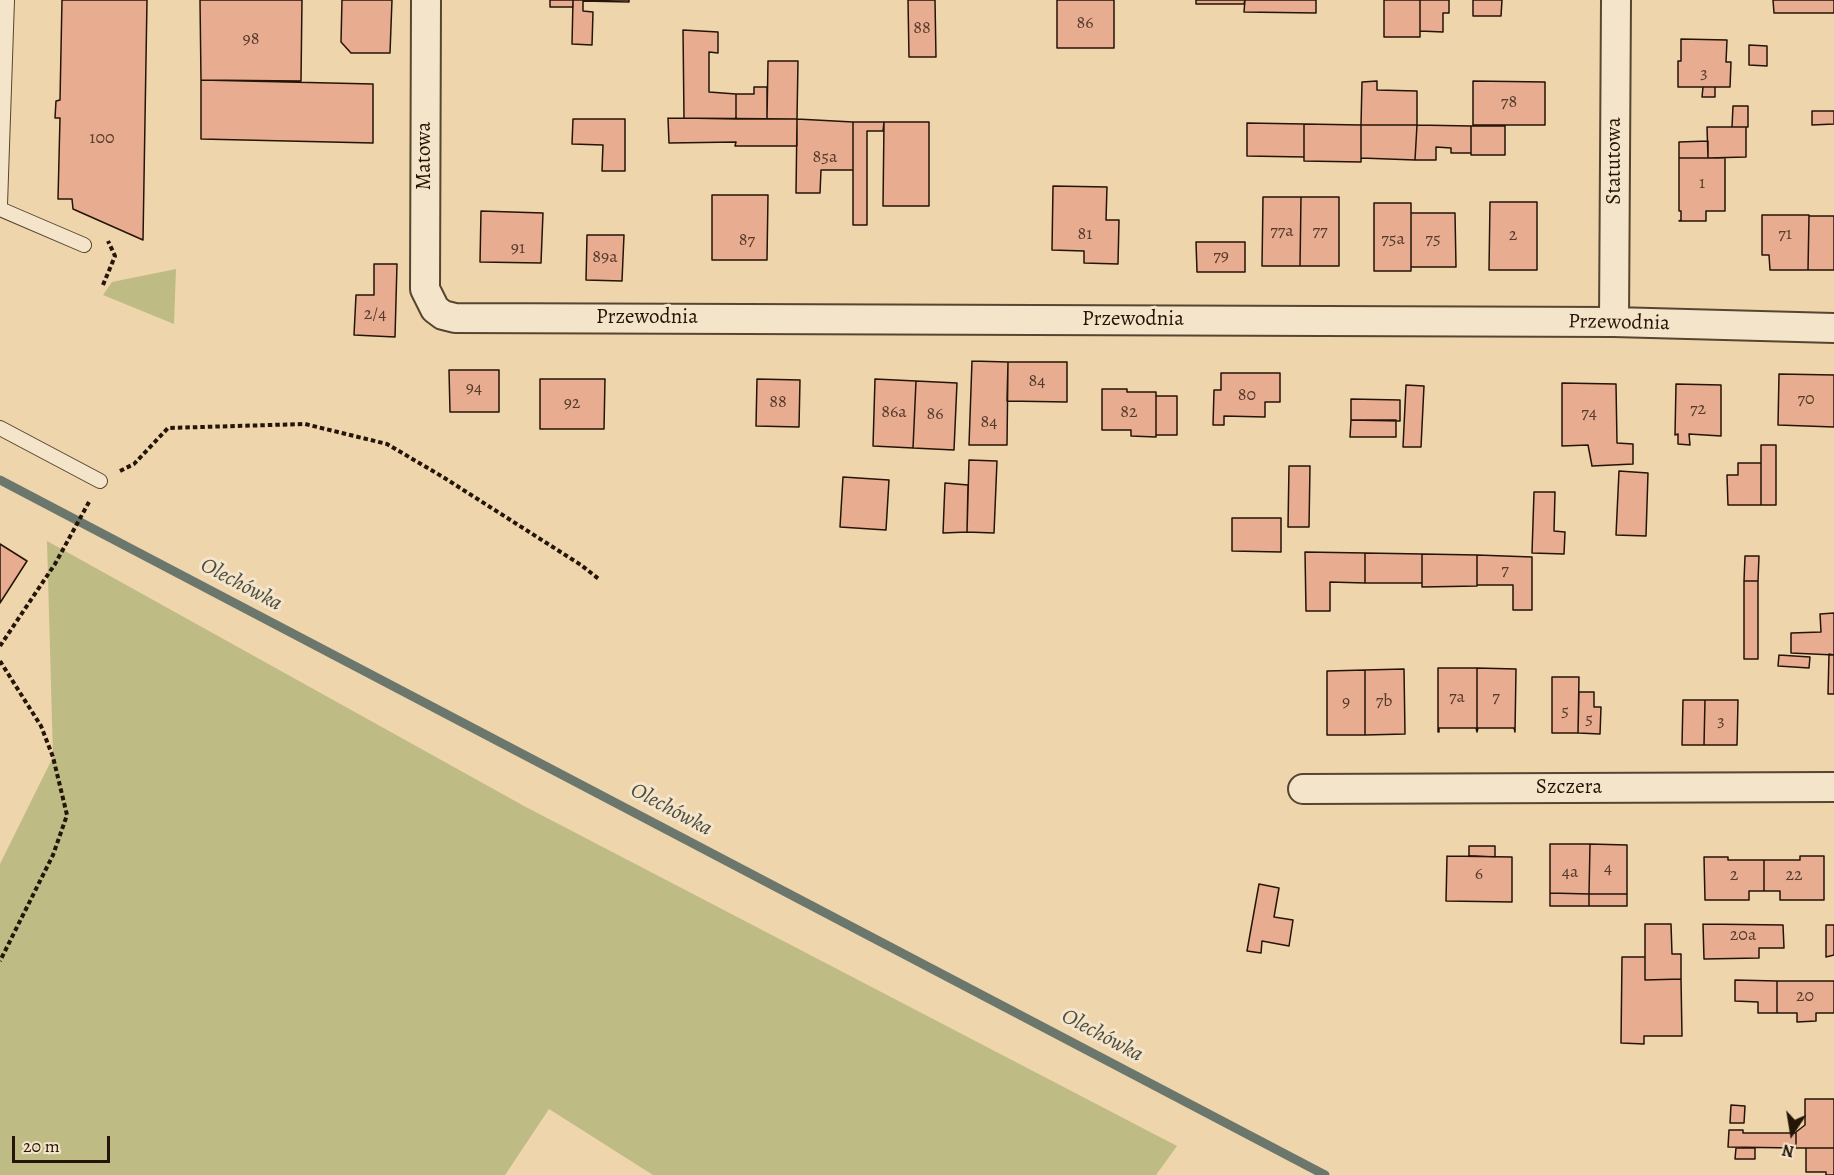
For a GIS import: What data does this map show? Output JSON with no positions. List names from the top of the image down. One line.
{"streets":{"street":["Matowa","Statutowa","Przewodnia","Szczera"]},"crossings":[["Matowa","Przewodnia"],["Statutowa","Przewodnia"]],"water":["Olechówka"],"house_numbers":["86","88","98","3","78","100","85a","1","77a","77","81","71","2","75a","75","87","91","79","89a","2/4","84","94","80","70","88","92","72","86a","82","74","86","84","7","7a","7","7b","9","5","5","3","4","4a","6","2","22","20a","20"],"scale_bar":"20 m","north":"bottom"}
